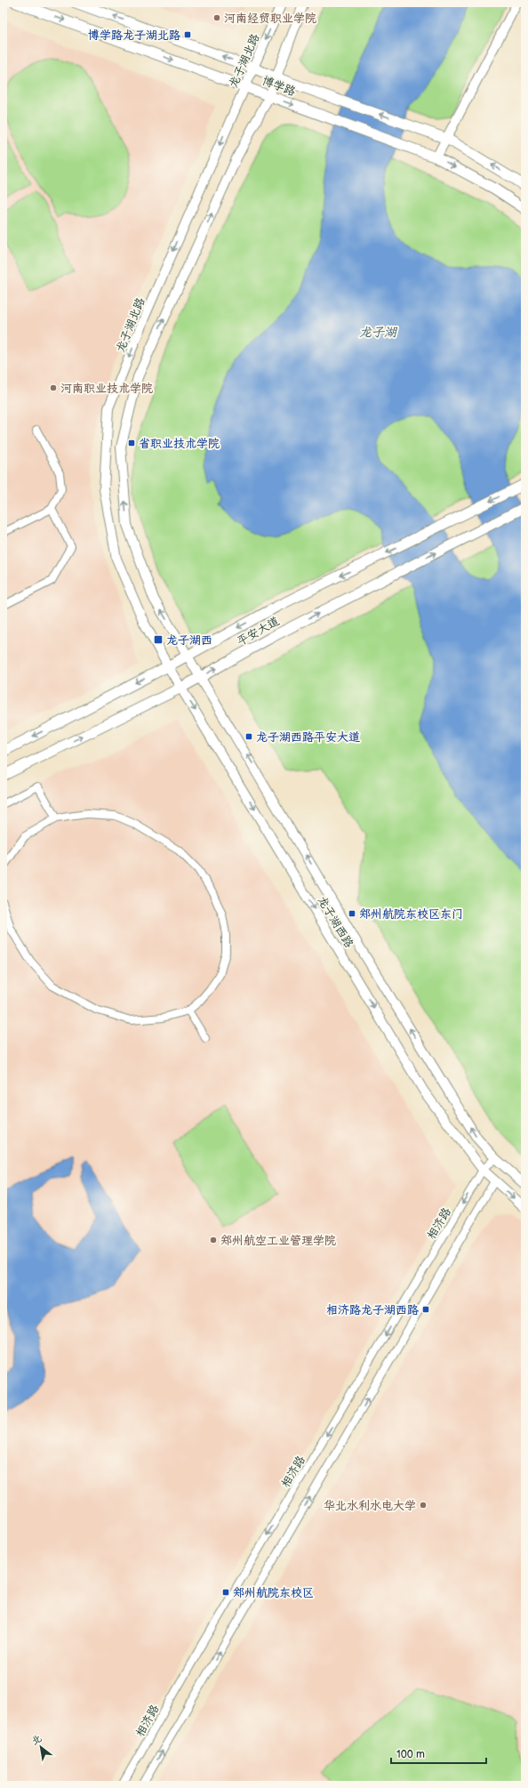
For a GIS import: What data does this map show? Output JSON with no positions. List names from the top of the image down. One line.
{"streets":{"main road":["博学路","平安大道"],"street":["龙子湖北路","龙子湖西路","相济路"]},"crossings":[["龙子湖北路","博学路"],["龙子湖北路","平安大道"],["龙子湖北路","龙子湖西路"],["平安大道","龙子湖西路"],["龙子湖西路","相济路"]],"water":["龙子湖"],"places":{"other":["河南经贸职业学院","河南职业技术学院","郑州航空工业管理学院","华北水利水电大学"],"transit":["博学路龙子湖北路","省职业技术学院","龙子湖西","龙子湖西路平安大道","郑州航院东校区东门","相济路龙子湖西路","郑州航院东校区"]},"scale_bar":"100 m","north":"top left"}
